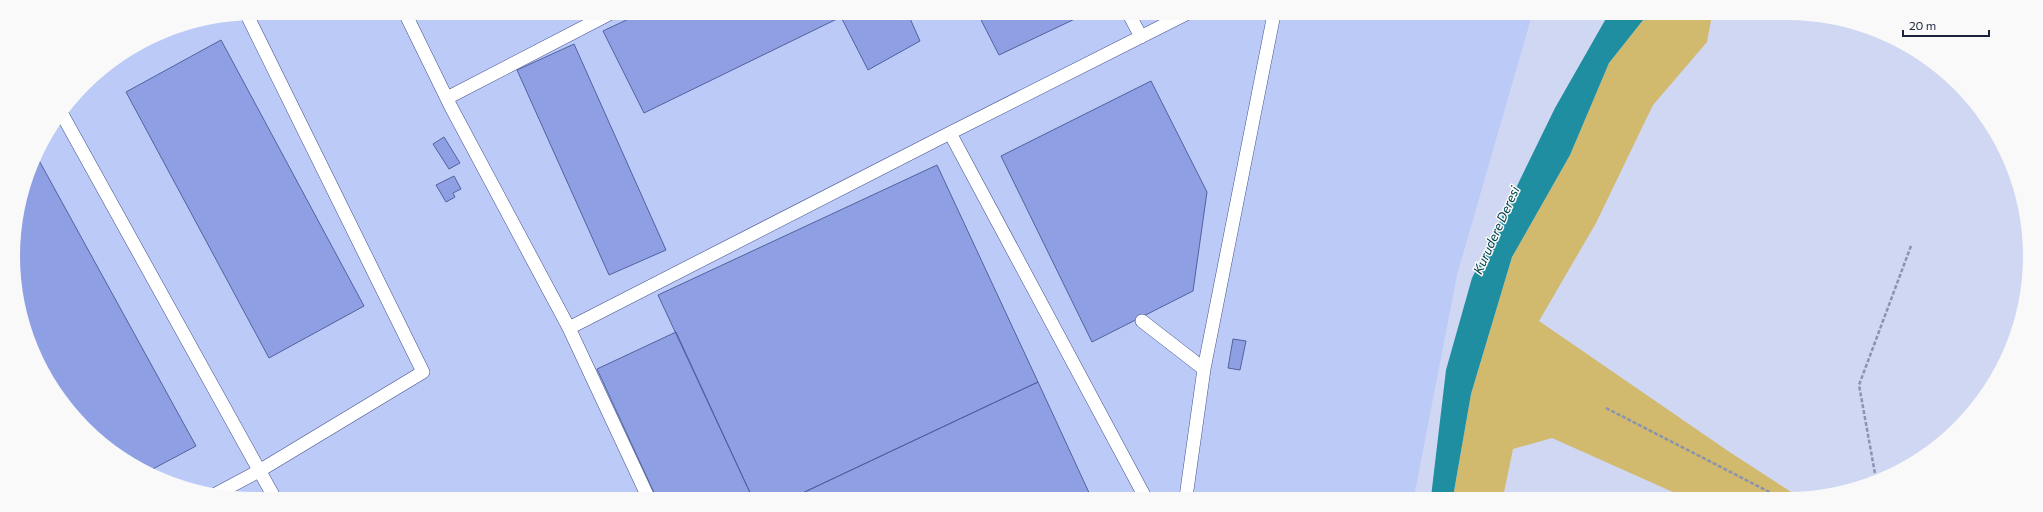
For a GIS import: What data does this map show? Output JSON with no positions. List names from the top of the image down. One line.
{"water":["Kurudere Deresi"],"scale_bar":"20 m"}
